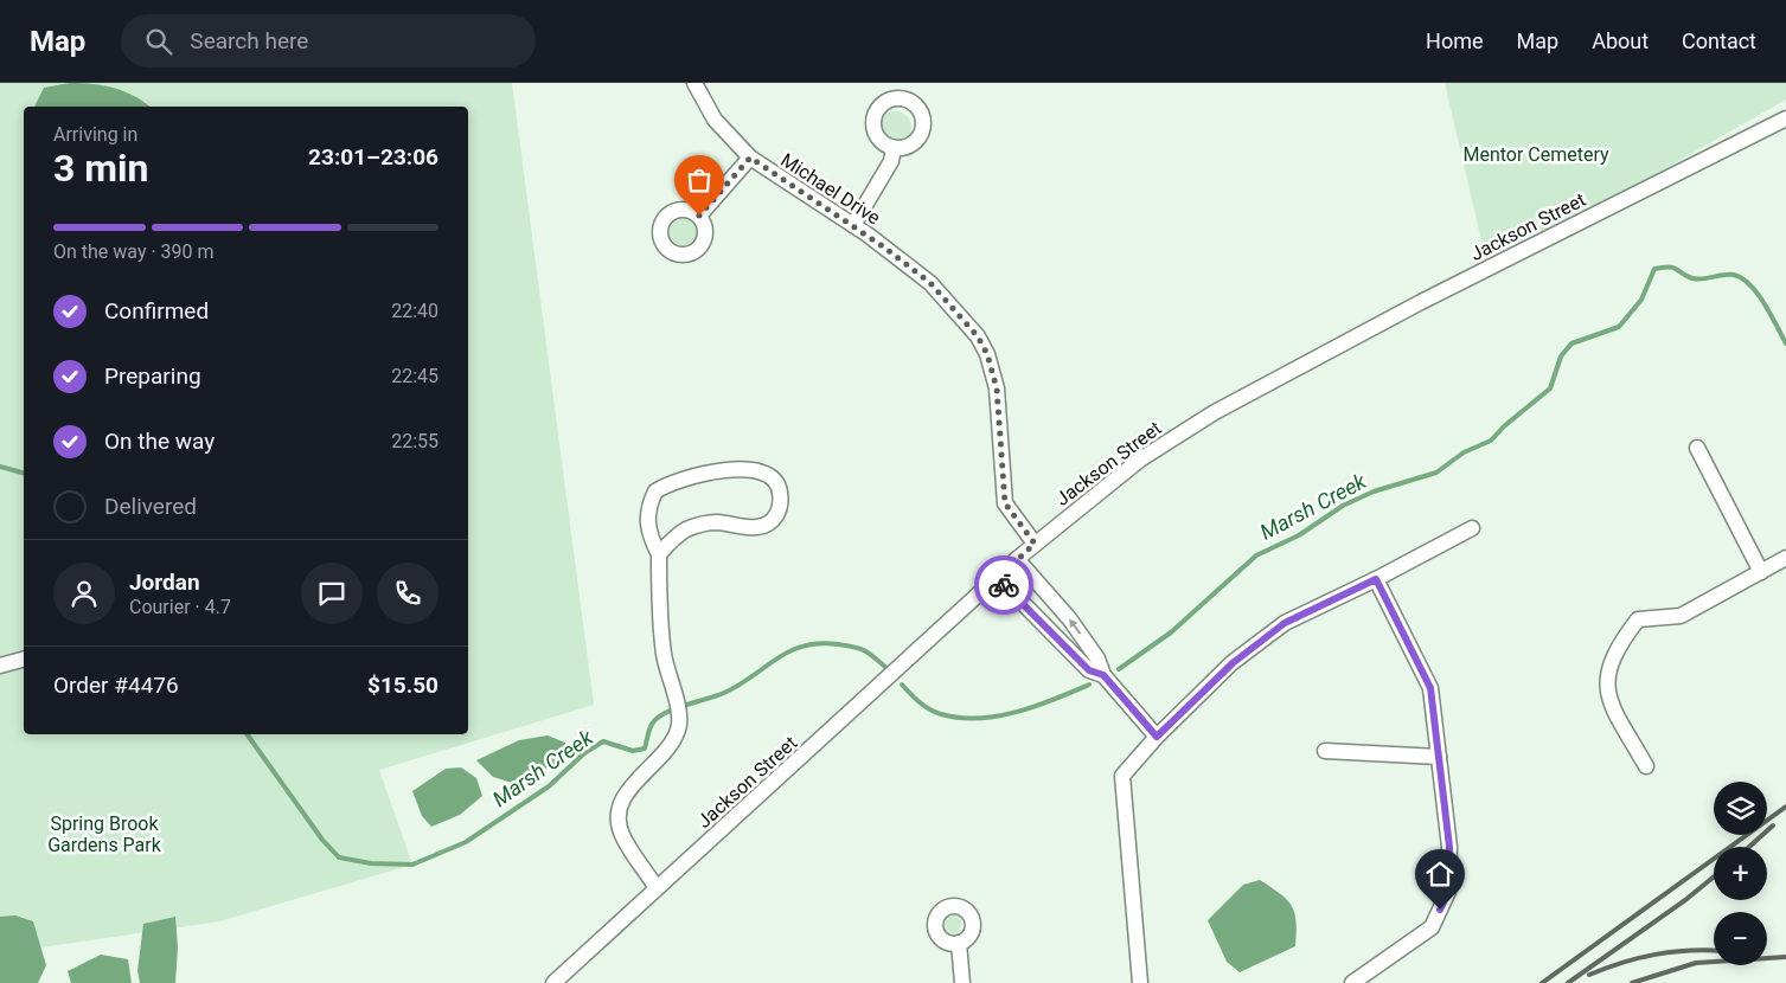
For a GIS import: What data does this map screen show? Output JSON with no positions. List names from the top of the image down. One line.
{"streets":{"street":["Michael Drive","Jackson Street"]},"crossings":[["Michael Drive","Jackson Street"]],"water":["Marsh Creek"],"parks":["Mentor Cemetery","Spring Brook Gardens Park"],"page":{"header":"Map","search":"Search here","nav":["Home","Map","About","Contact"],"heading":["3 min","Arriving in","23:01–23:06"],"panel":["Jordan","Courier · 4.7","Order #4476","$15.50"],"bar":"On the way · 390 m","list":[["Confirmed","22:40"],["Preparing","22:45"],["On the way","22:55"],"Delivered"],"map_buttons":["+","−"]}}
